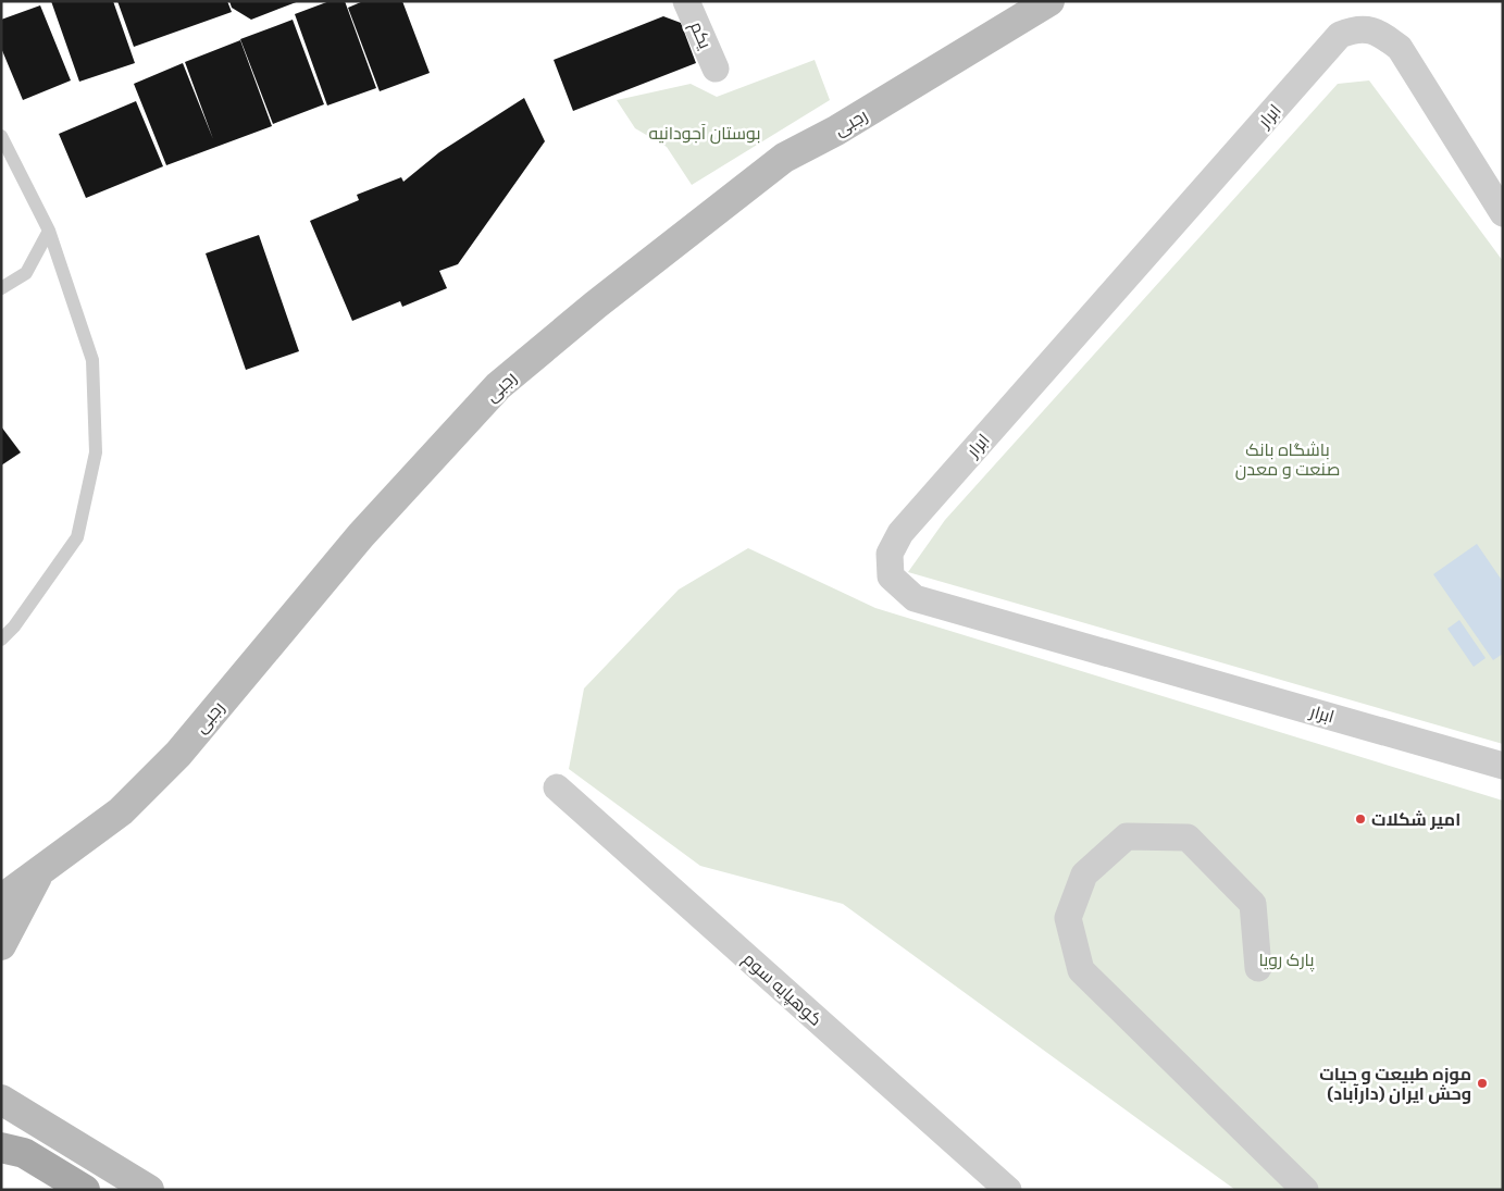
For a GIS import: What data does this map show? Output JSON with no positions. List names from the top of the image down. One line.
{"streets":{"main road":["رجبی"],"street":["یکم","ابرار","کوهپایه سوم"]},"parks":["بوستان آجودانیه","باشگاه بانک صنعت و معدن","پارک رویا"],"places":["امیر شکلات","موزه طبیعت و حیات وحش ایران (دارآباد)"]}
